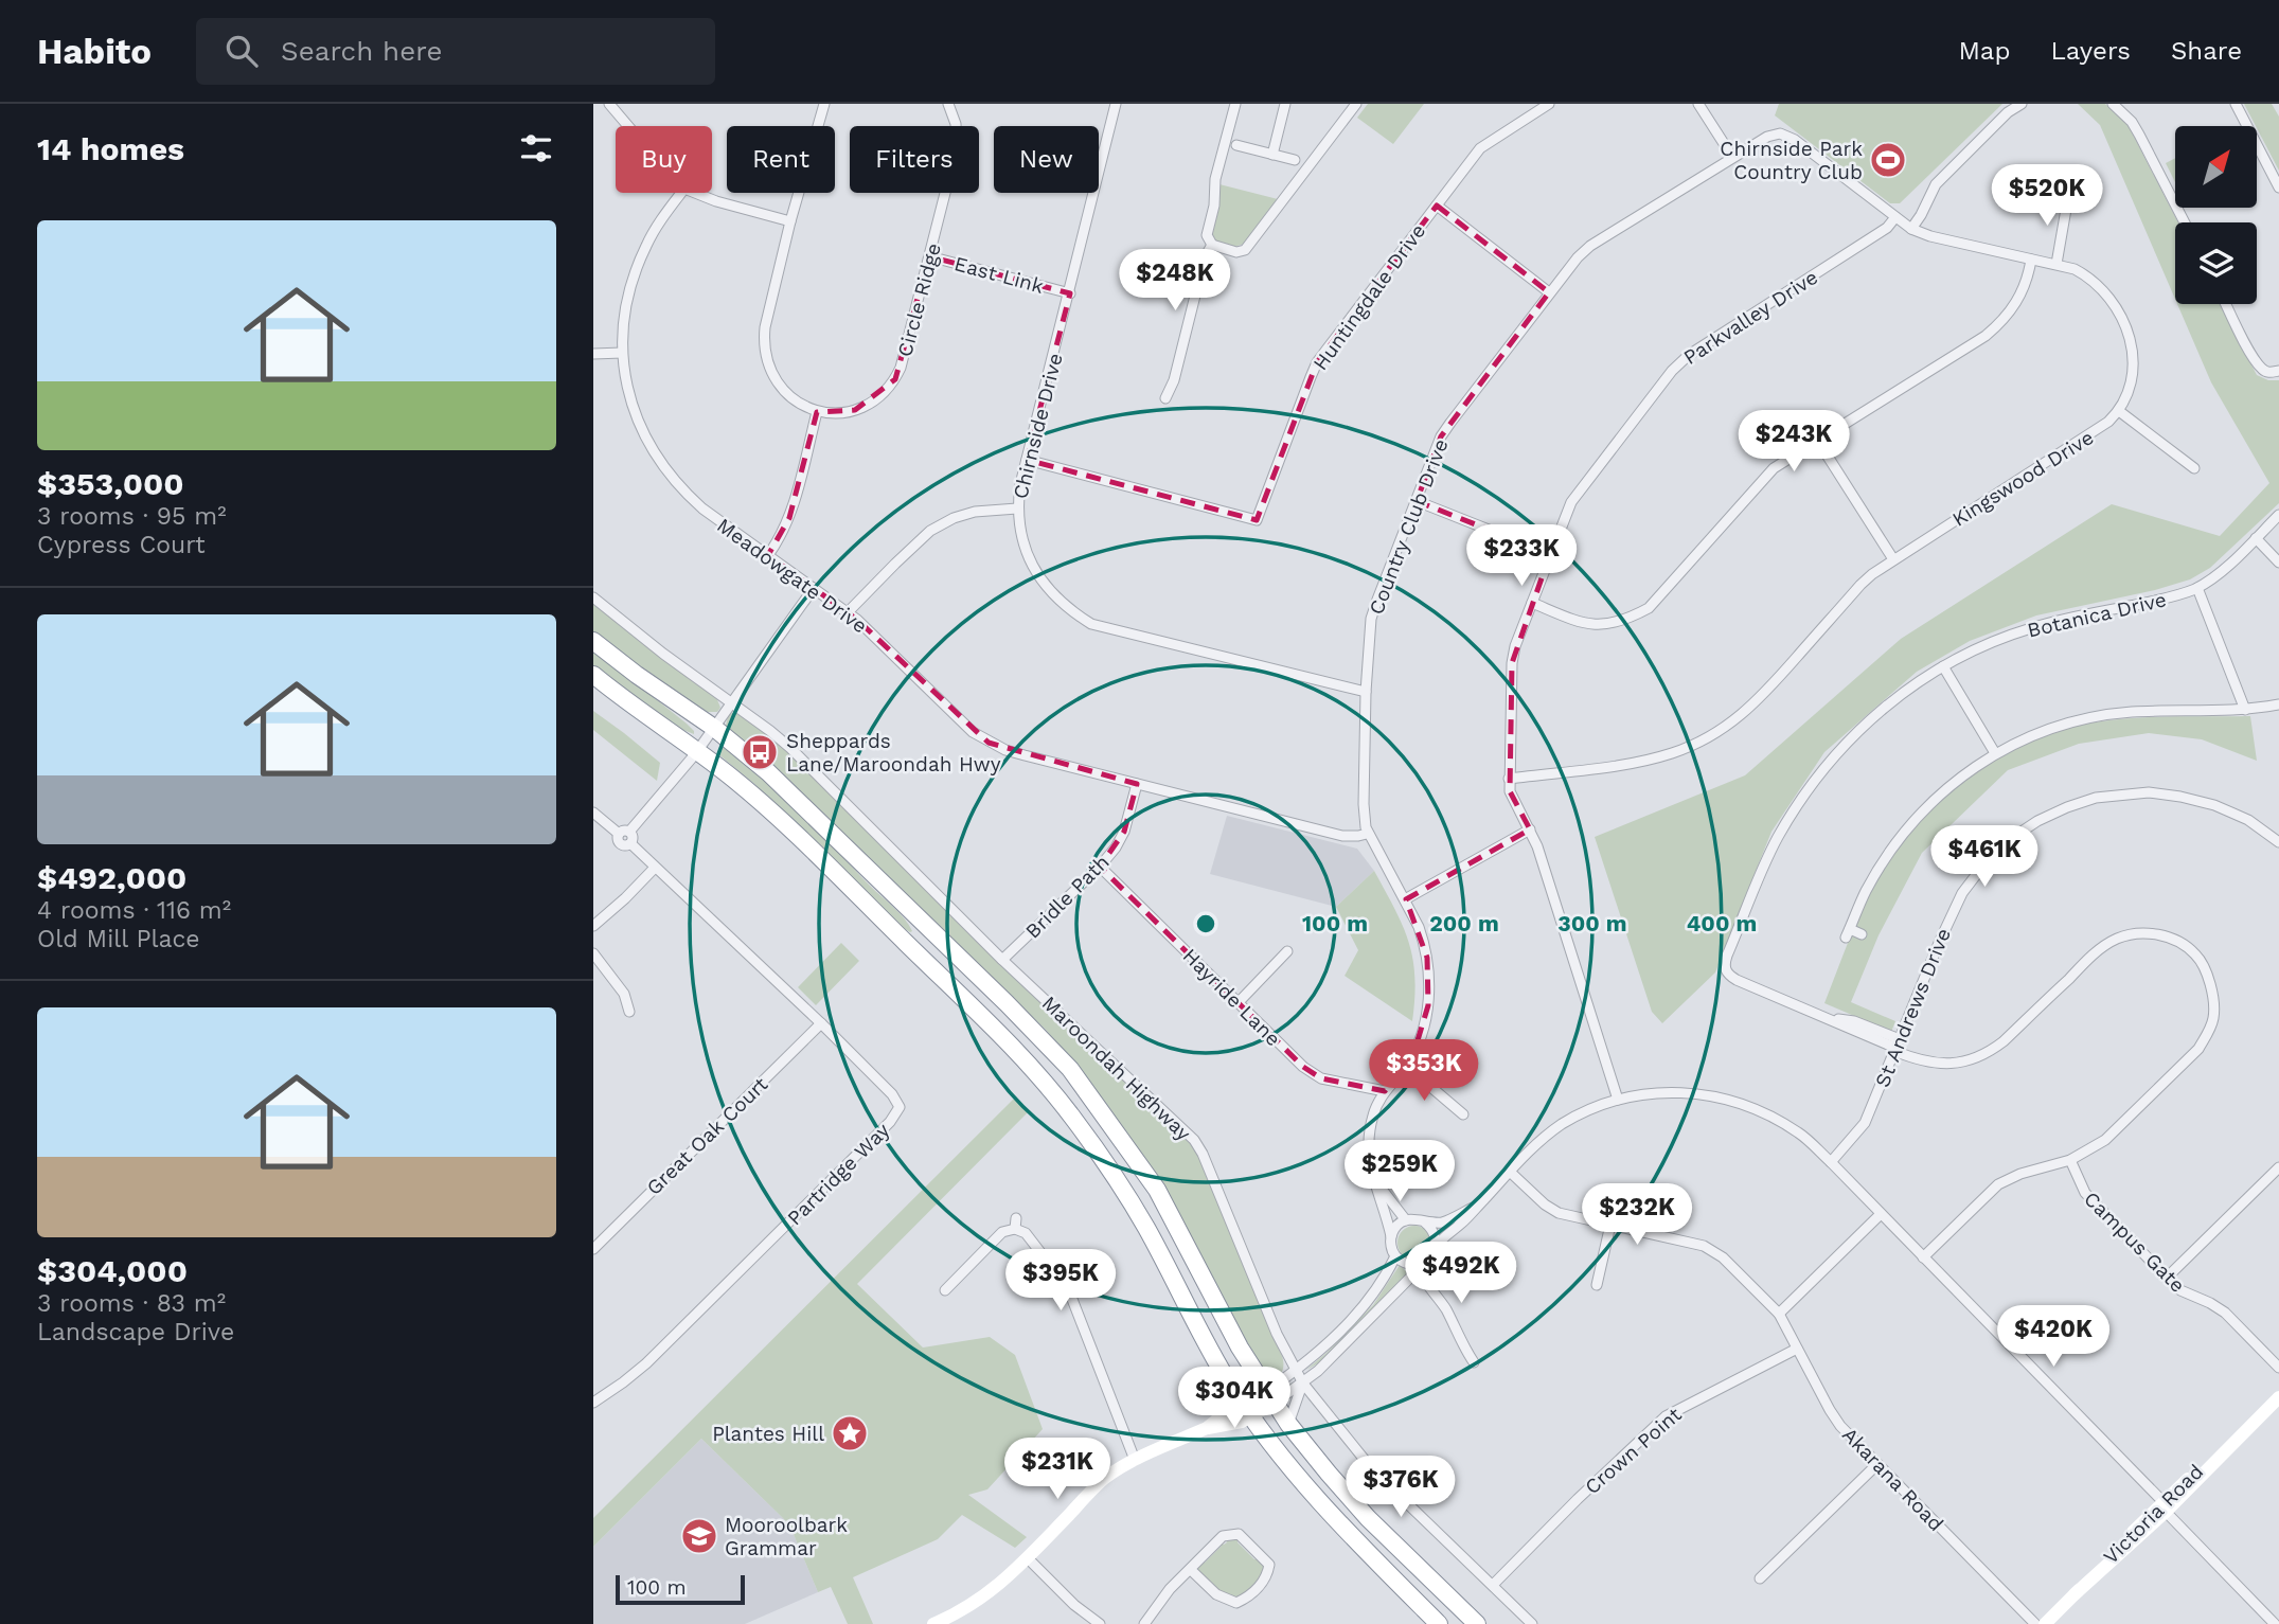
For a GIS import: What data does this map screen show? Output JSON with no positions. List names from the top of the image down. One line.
{"streets":{"highway":["Maroondah Highway"],"street":["East Link","Huntingdale Drive","Circle Ridge","Parkvalley Drive","Chirnside Drive","Kingswood Drive","Country Club Drive","Meadowgate Drive","Botanica Drive","Bridle Path","Hayride Lane","St Andrews Drive","Great Oak Court","Partridge Way","Campus Gate","Crown Point","Akarana Road","Victoria Road"]},"crossings":[["East Link","Circle Ridge"],["East Link","Chirnside Drive"],["Huntingdale Drive","Chirnside Drive"],["Parkvalley Drive","Kingswood Drive"],["Chirnside Drive","Country Club Drive"],["Kingswood Drive","Country Club Drive"],["Country Club Drive","Meadowgate Drive"],["Country Club Drive","Hayride Lane"],["Meadowgate Drive","Bridle Path"],["Botanica Drive","St Andrews Drive"],["Botanica Drive","Campus Gate"],["Bridle Path","Hayride Lane"],["Bridle Path","Maroondah Highway"],["Maroondah Highway","Crown Point"],["Great Oak Court","Partridge Way"],["Crown Point","Akarana Road"]],"places":{"sports":["Chirnside Park Country Club"],"bus stop":["Sheppards Lane/Maroondah Hwy"],"place":["Plantes Hill"],"school or university":["Mooroolbark Grammar"]},"scale_bar":"100 m","north":"top right","page":{"header":"Habito","search":"Search here","nav":["Map","Layers","Share"],"heading":"14 homes","chip":["Buy","Rent","Filters","New"],"price":["$520K","$248K","$243K","$233K","$461K","$353K","$259K","$232K","$492K","$395K","$420K","$304K","$231K","$376K"],"list":[{"name":"$353,000","note":"3 rooms · 95 m² · Cypress Court"},{"name":"$492,000","note":"4 rooms · 116 m² · Old Mill Place"},{"name":"$304,000","note":"3 rooms · 83 m² · Landscape Drive"}],"scale":"100 m"},"rings":["100 m","200 m","300 m","400 m"]}
